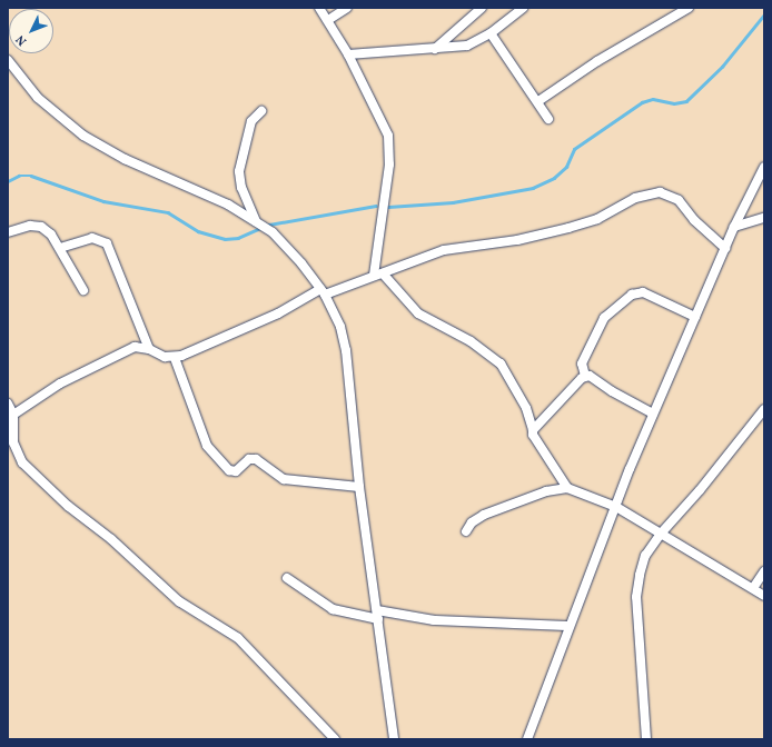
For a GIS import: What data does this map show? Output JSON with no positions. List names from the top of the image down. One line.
{"north":"bottom left"}
